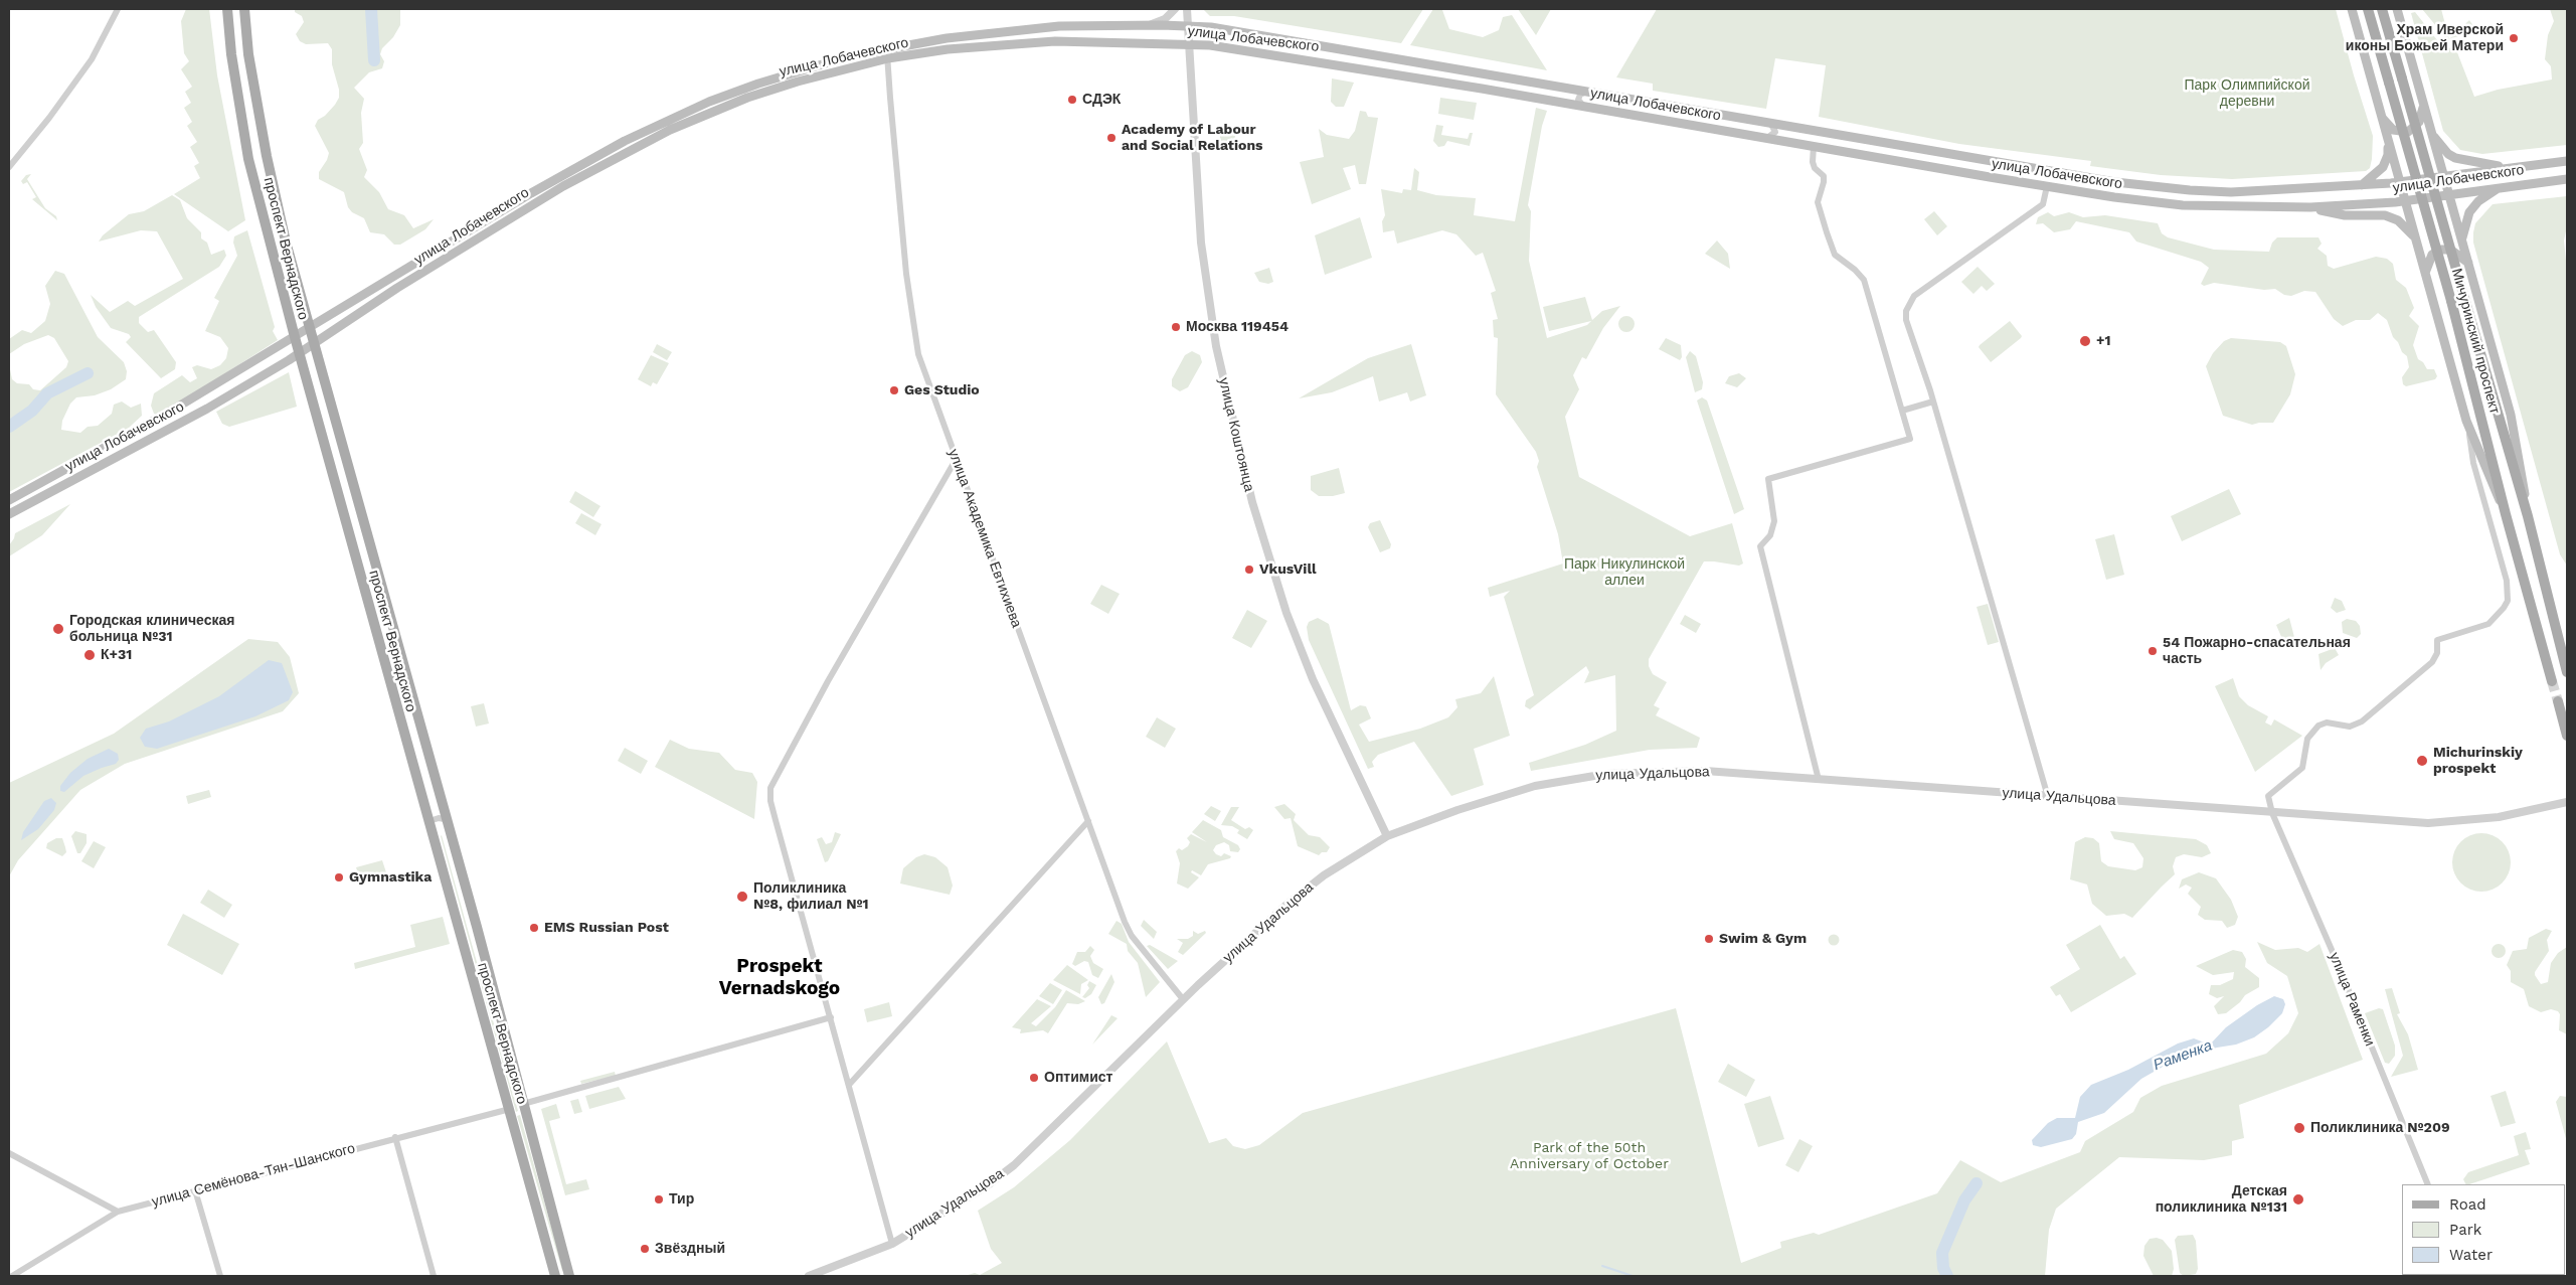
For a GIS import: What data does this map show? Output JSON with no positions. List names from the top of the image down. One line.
{"streets":{"main road":["улица Лобачевского","проспект Вернадского","Мичуринский проспект"],"street":["улица Коштоянца","улица Академика Евтихиева","улица Удальцова","улица Раменки","улица Семёнова-Тян-Шанского"]},"crossings":[["улица Лобачевского","проспект Вернадского"],["улица Лобачевского","улица Коштоянца"],["улица Лобачевского","улица Академика Евтихиева"],["проспект Вернадского","улица Семёнова-Тян-Шанского"],["улица Коштоянца","улица Удальцова"],["улица Академика Евтихиева","улица Удальцова"],["улица Удальцова","улица Раменки"]],"districts":["Prospekt Vernadskogo"],"water":["Раменка"],"parks":["Парк Олимпийской деревни","Парк Никулинской аллеи","Park of the 50th Anniversary of October"],"places":["Храм Иверской иконы Божьей Матери","СДЭК","Academy of Labour and Social Relations","Москва 119454","+1","Ges Studio","VkusVill","Городская клиническая больница №31","54 Пожарно-спасательная часть","К+31","Michurinskiy prospekt","Gymnastika","Поликлиника №8, филиал №1","EMS Russian Post","Swim & Gym","Оптимист","Поликлиника №209","Тир","Детская поликлиника №131","Звёздный"],"legend":["Road","Park","Water"]}
